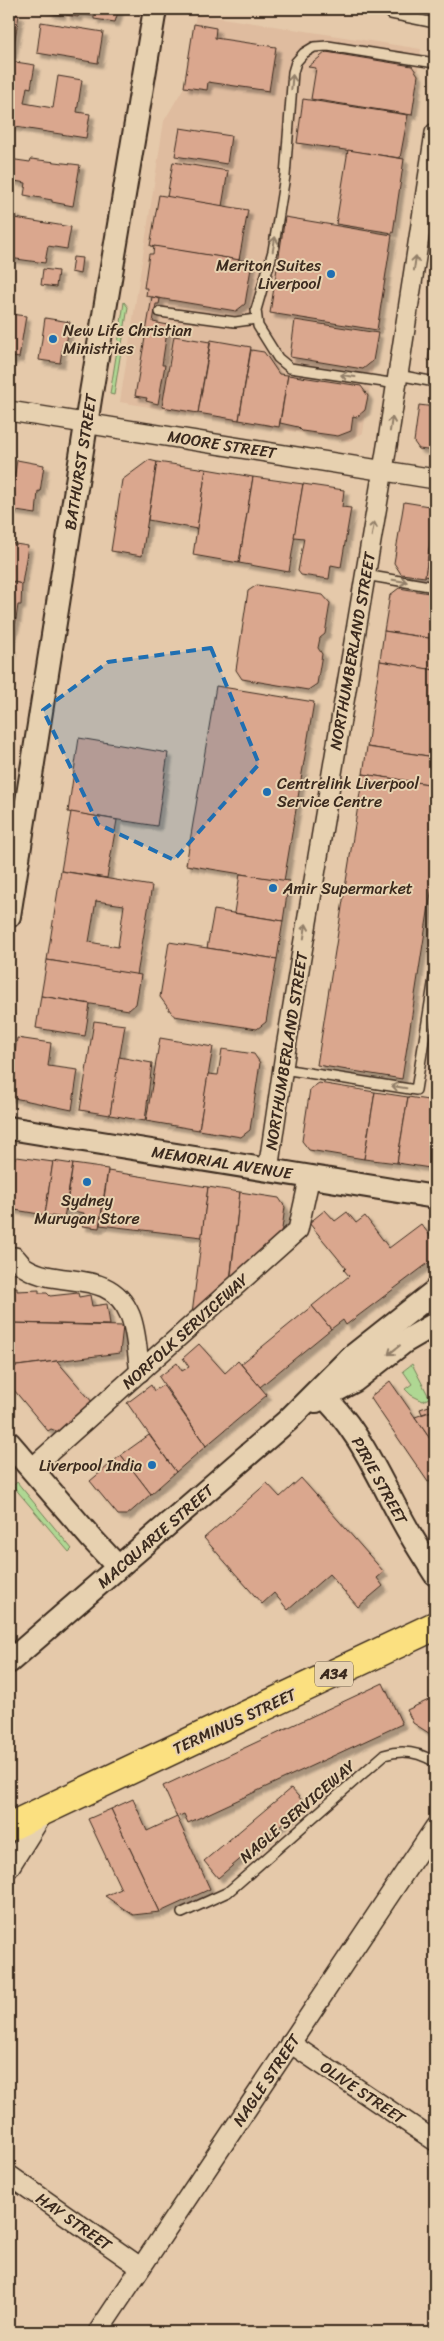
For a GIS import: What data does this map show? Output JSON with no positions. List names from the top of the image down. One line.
{"streets":{"highway":["A34","TERMINUS STREET"],"street":["MOORE STREET","BATHURST STREET","NORTHUMBERLAND STREET","MEMORIAL AVENUE","NORFOLK SERVICEWAY","PIRIE STREET","MACQUARIE STREET","NAGLE STREET","OLIVE STREET","HAY STREET"],"lane":["NAGLE SERVICEWAY"]},"crossings":[["MOORE STREET","BATHURST STREET"],["MOORE STREET","NORTHUMBERLAND STREET"],["NORTHUMBERLAND STREET","MEMORIAL AVENUE"],["MEMORIAL AVENUE","NORFOLK SERVICEWAY"],["PIRIE STREET","MACQUARIE STREET"],["NAGLE STREET","OLIVE STREET"],["NAGLE STREET","HAY STREET"]],"one_way":["NORTHUMBERLAND STREET"],"places":["Meriton Suites Liverpool","New Life Christian Ministries","Centrelink Liverpool Service Centre","Amir Supermarket","Sydney Murugan Store","Liverpool India"]}
